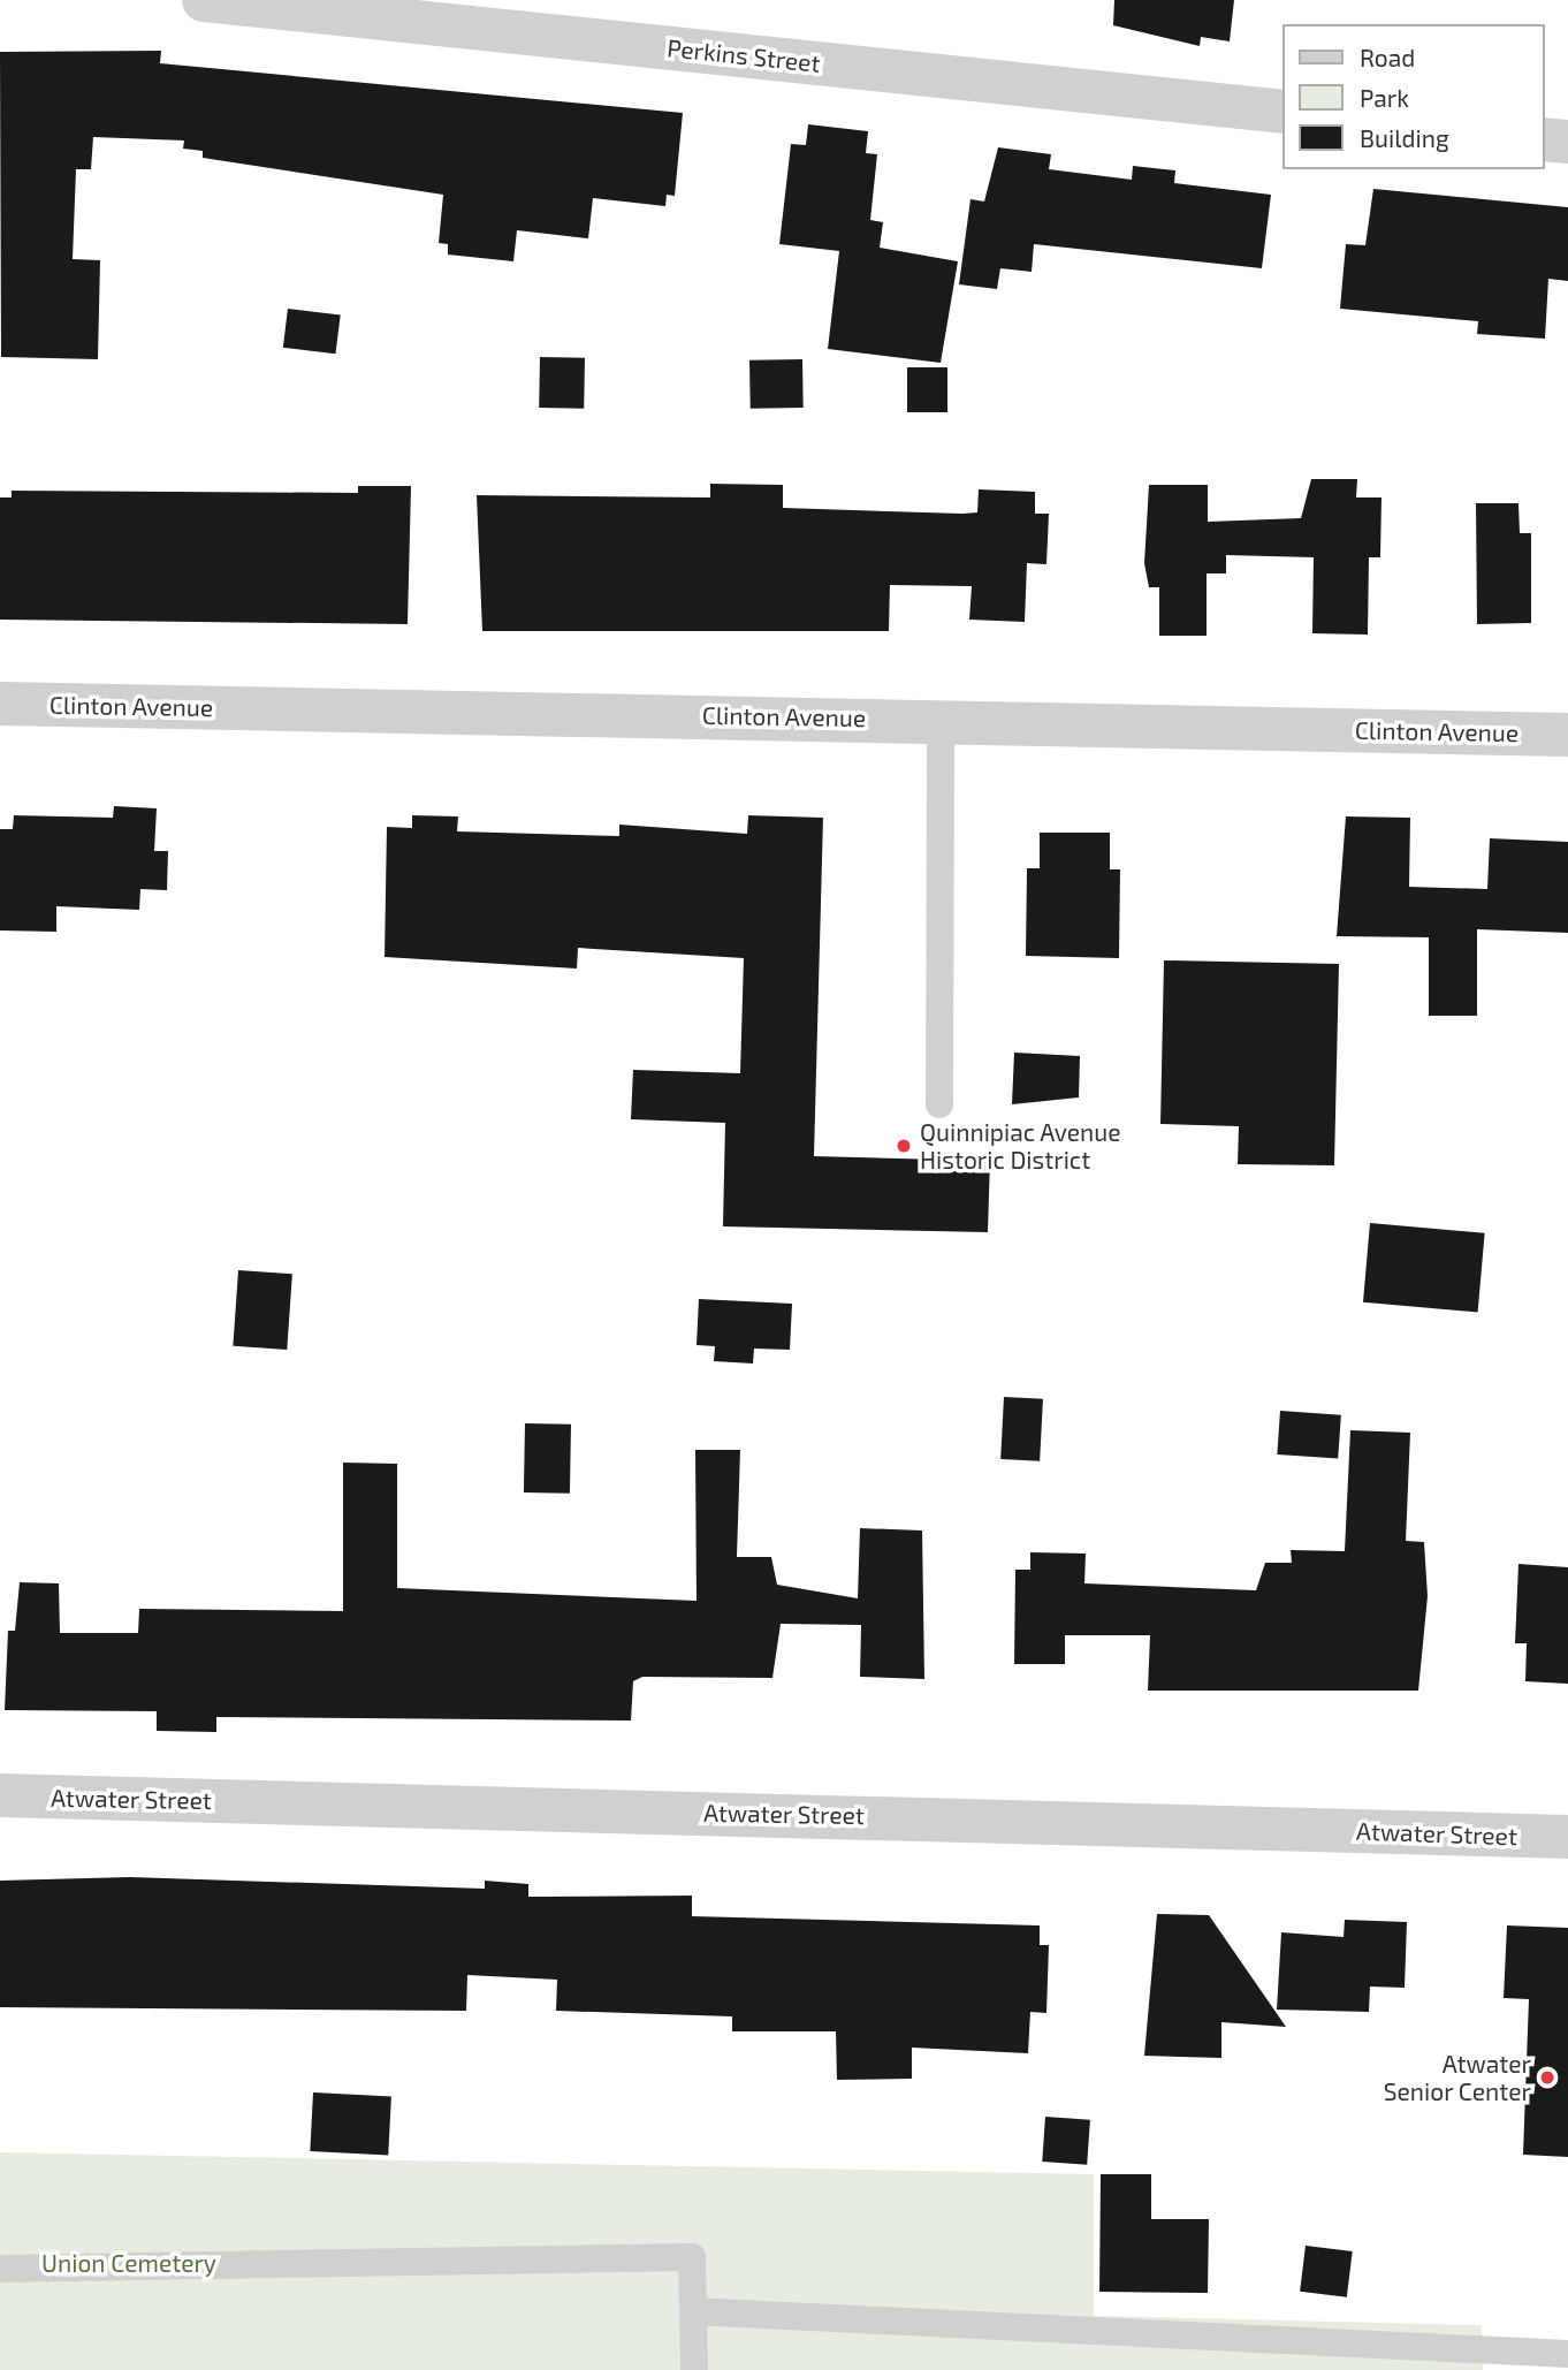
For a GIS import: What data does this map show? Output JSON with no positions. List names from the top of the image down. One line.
{"streets":{"street":["Perkins Street","Clinton Avenue","Atwater Street"]},"parks":["Union Cemetery"],"places":["Quinnipiac Avenue Historic District","Atwater Senior Center"],"legend":["Road","Park","Building"]}
